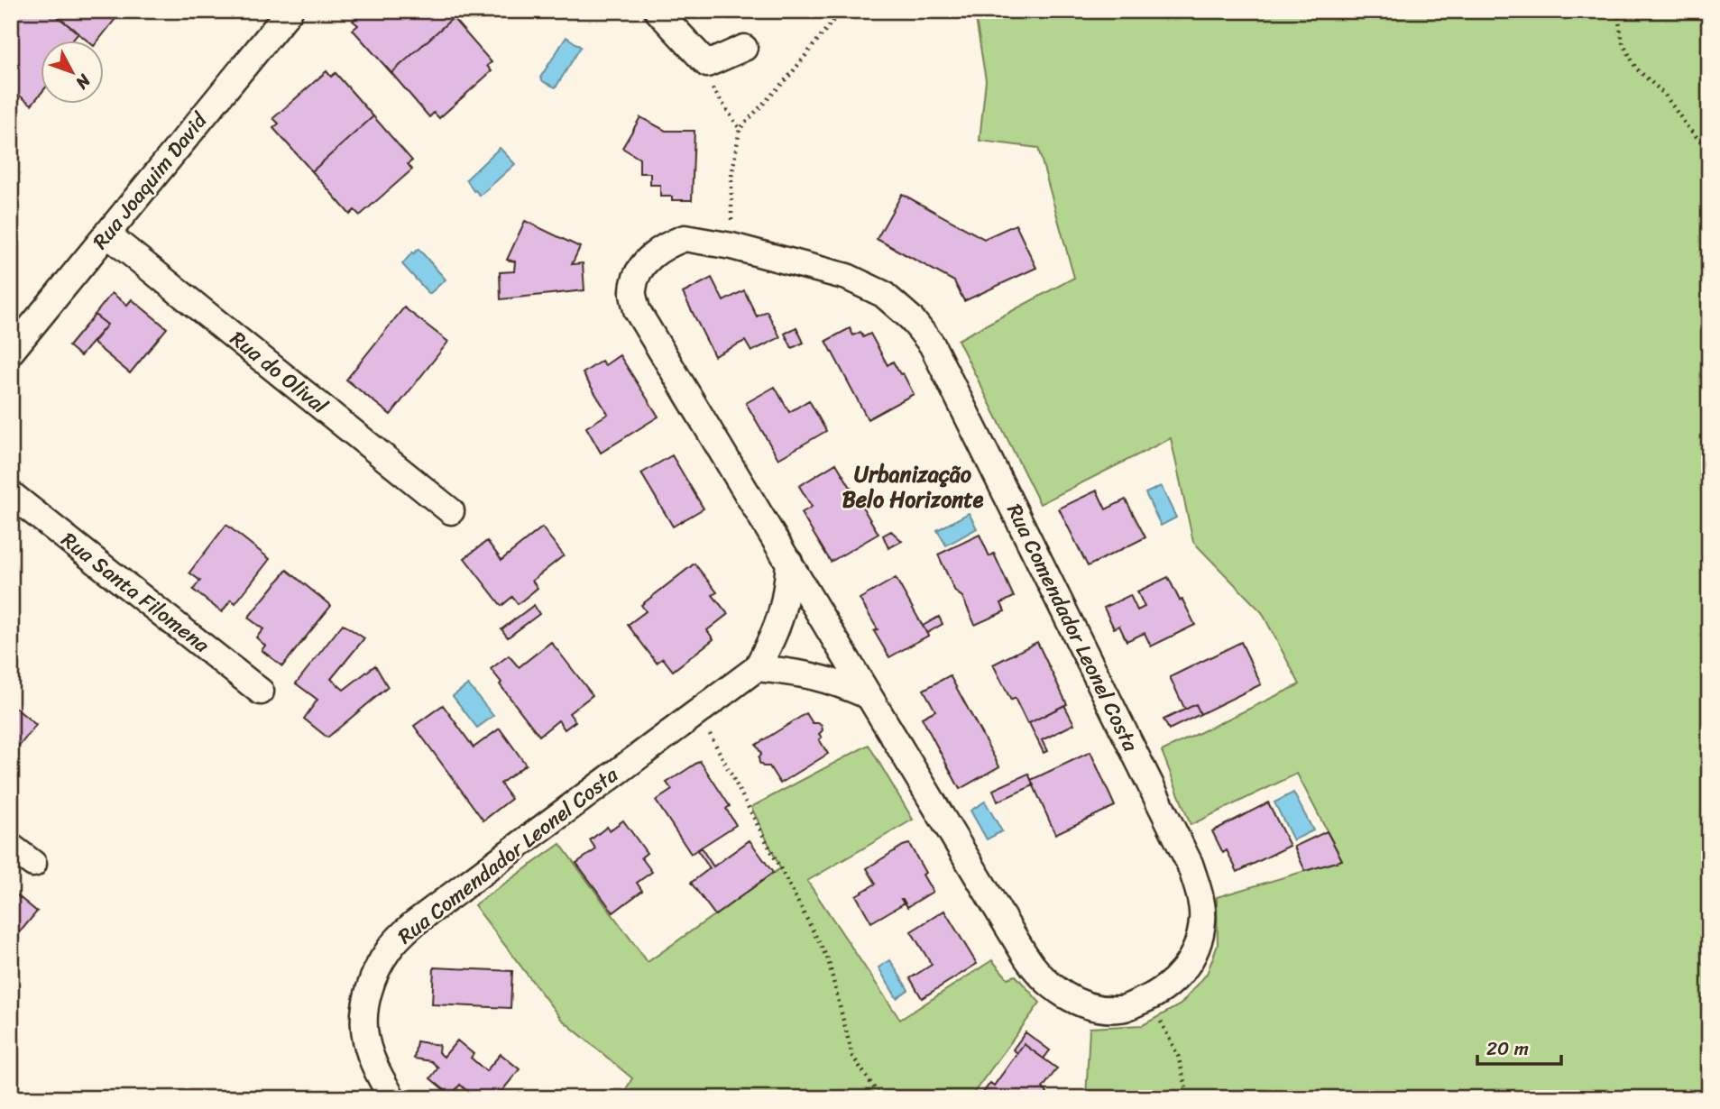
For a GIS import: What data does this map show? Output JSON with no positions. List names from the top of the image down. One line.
{"streets":{"street":["Rua Joaquim David","Rua do Olival","Rua Santa Filomena","Rua Comendador Leonel Costa"]},"crossings":[["Rua Joaquim David","Rua do Olival"]],"districts":["Urbanização Belo Horizonte"],"scale_bar":"20 m","north":"bottom right"}
